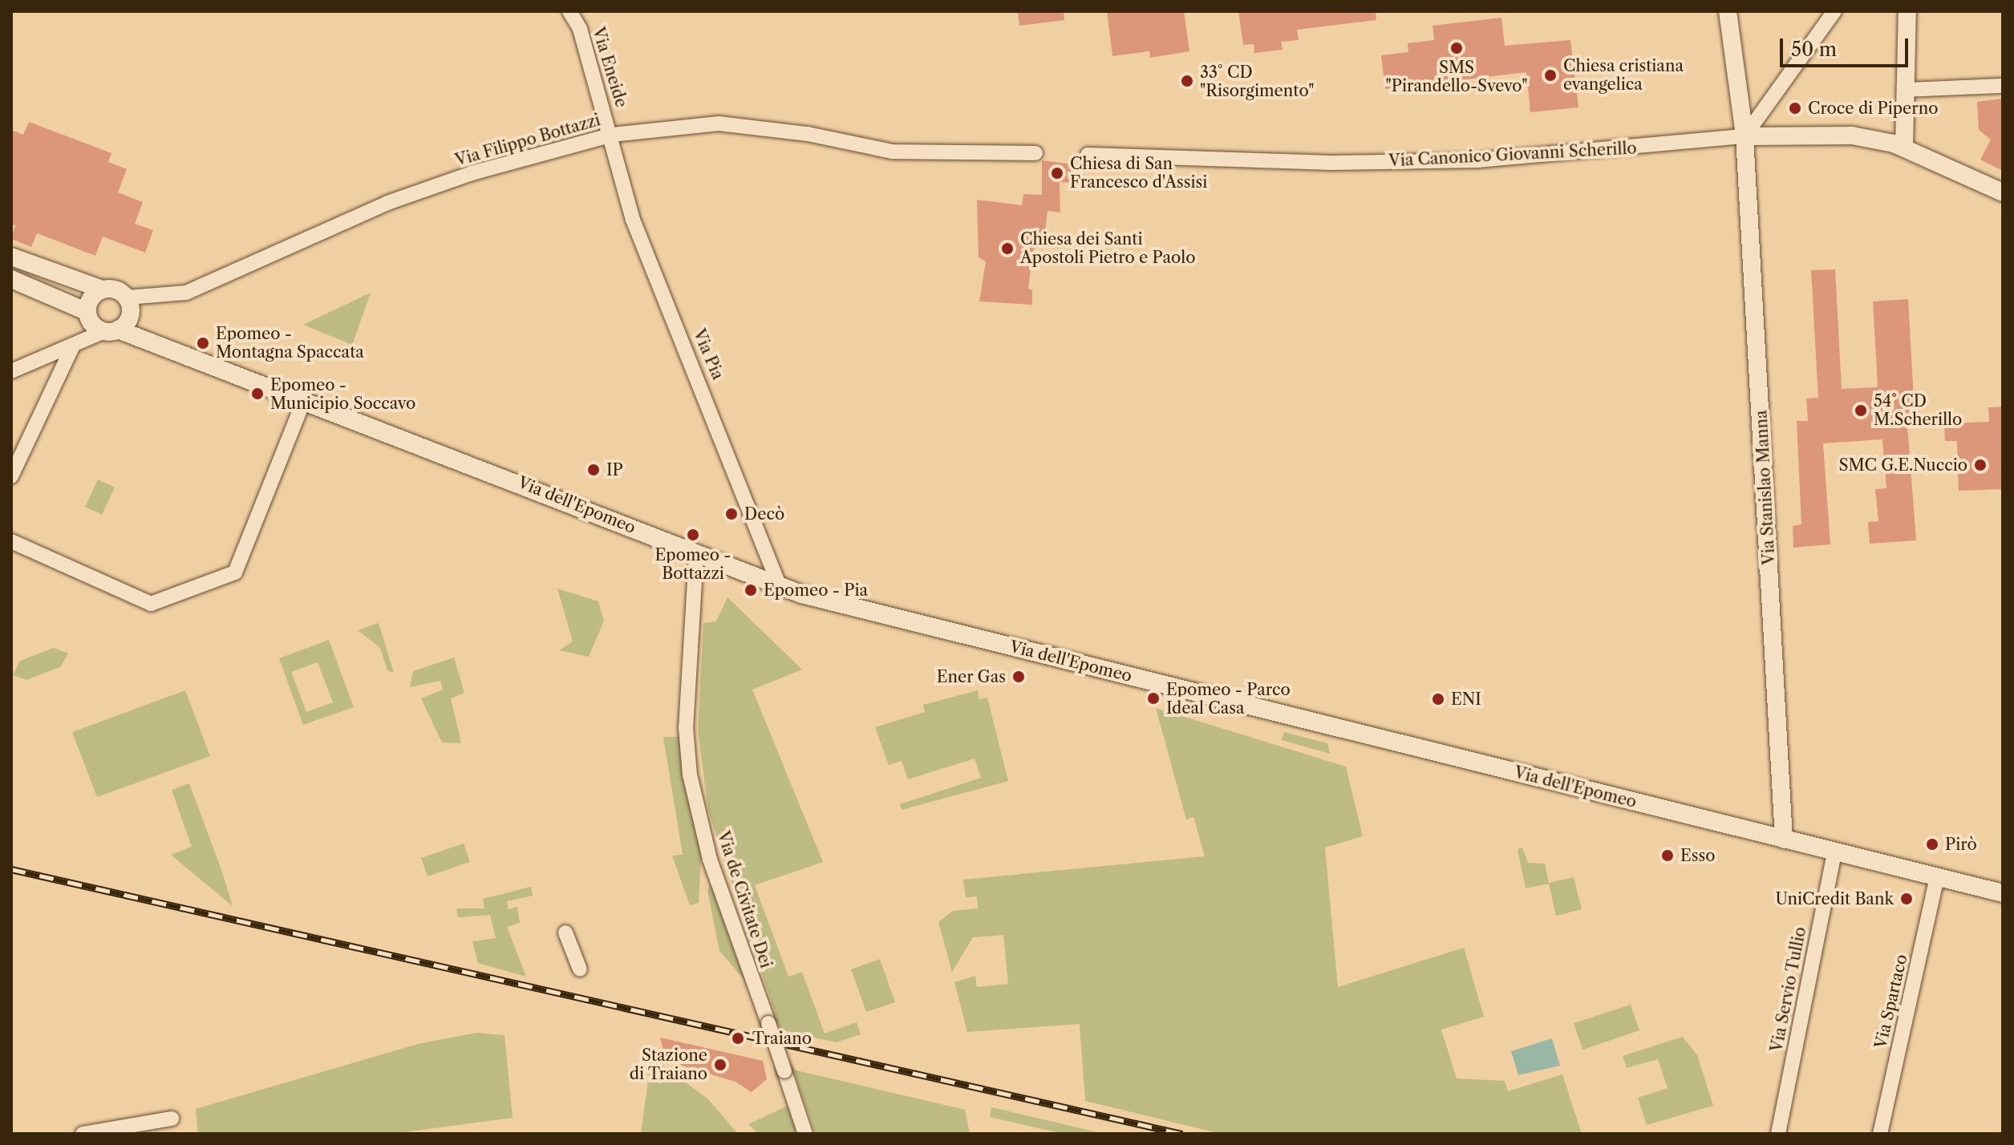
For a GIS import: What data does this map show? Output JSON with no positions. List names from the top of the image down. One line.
{"streets":{"street":["Via Eneide","Via Filippo Bottazzi","Via Canonico Giovanni Scherillo","Via Pia","Via Stanislao Manna","Via dell'Epomeo","Via de Civitate Dei","Via Servio Tullio","Via Spartaco"]},"crossings":[["Via Eneide","Via Filippo Bottazzi"],["Via Eneide","Via Pia"],["Via Filippo Bottazzi","Via Pia"],["Via Filippo Bottazzi","Via dell'Epomeo"],["Via Canonico Giovanni Scherillo","Via Stanislao Manna"],["Via Pia","Via dell'Epomeo"],["Via Stanislao Manna","Via dell'Epomeo"],["Via dell'Epomeo","Via de Civitate Dei"],["Via dell'Epomeo","Via Servio Tullio"],["Via dell'Epomeo","Via Spartaco"]],"places":["SMS \"Pirandello-Svevo\"","Chiesa cristiana evangelica","33° CD \"Risorgimento\"","Croce di Piperno","Chiesa di San Francesco d'Assisi","Chiesa dei Santi Apostoli Pietro e Paolo","Epomeo - Montagna Spaccata","Epomeo - Municipio Soccavo","54° CD M.Scherillo","SMC G.E.Nuccio","IP","Decò","Epomeo - Bottazzi","Epomeo - Pia","Ener Gas","Epomeo - Parco Ideal Casa","ENI","Pirò","Esso","UniCredit Bank","Traiano","Stazione di Traiano"],"scale_bar":"50 m"}
